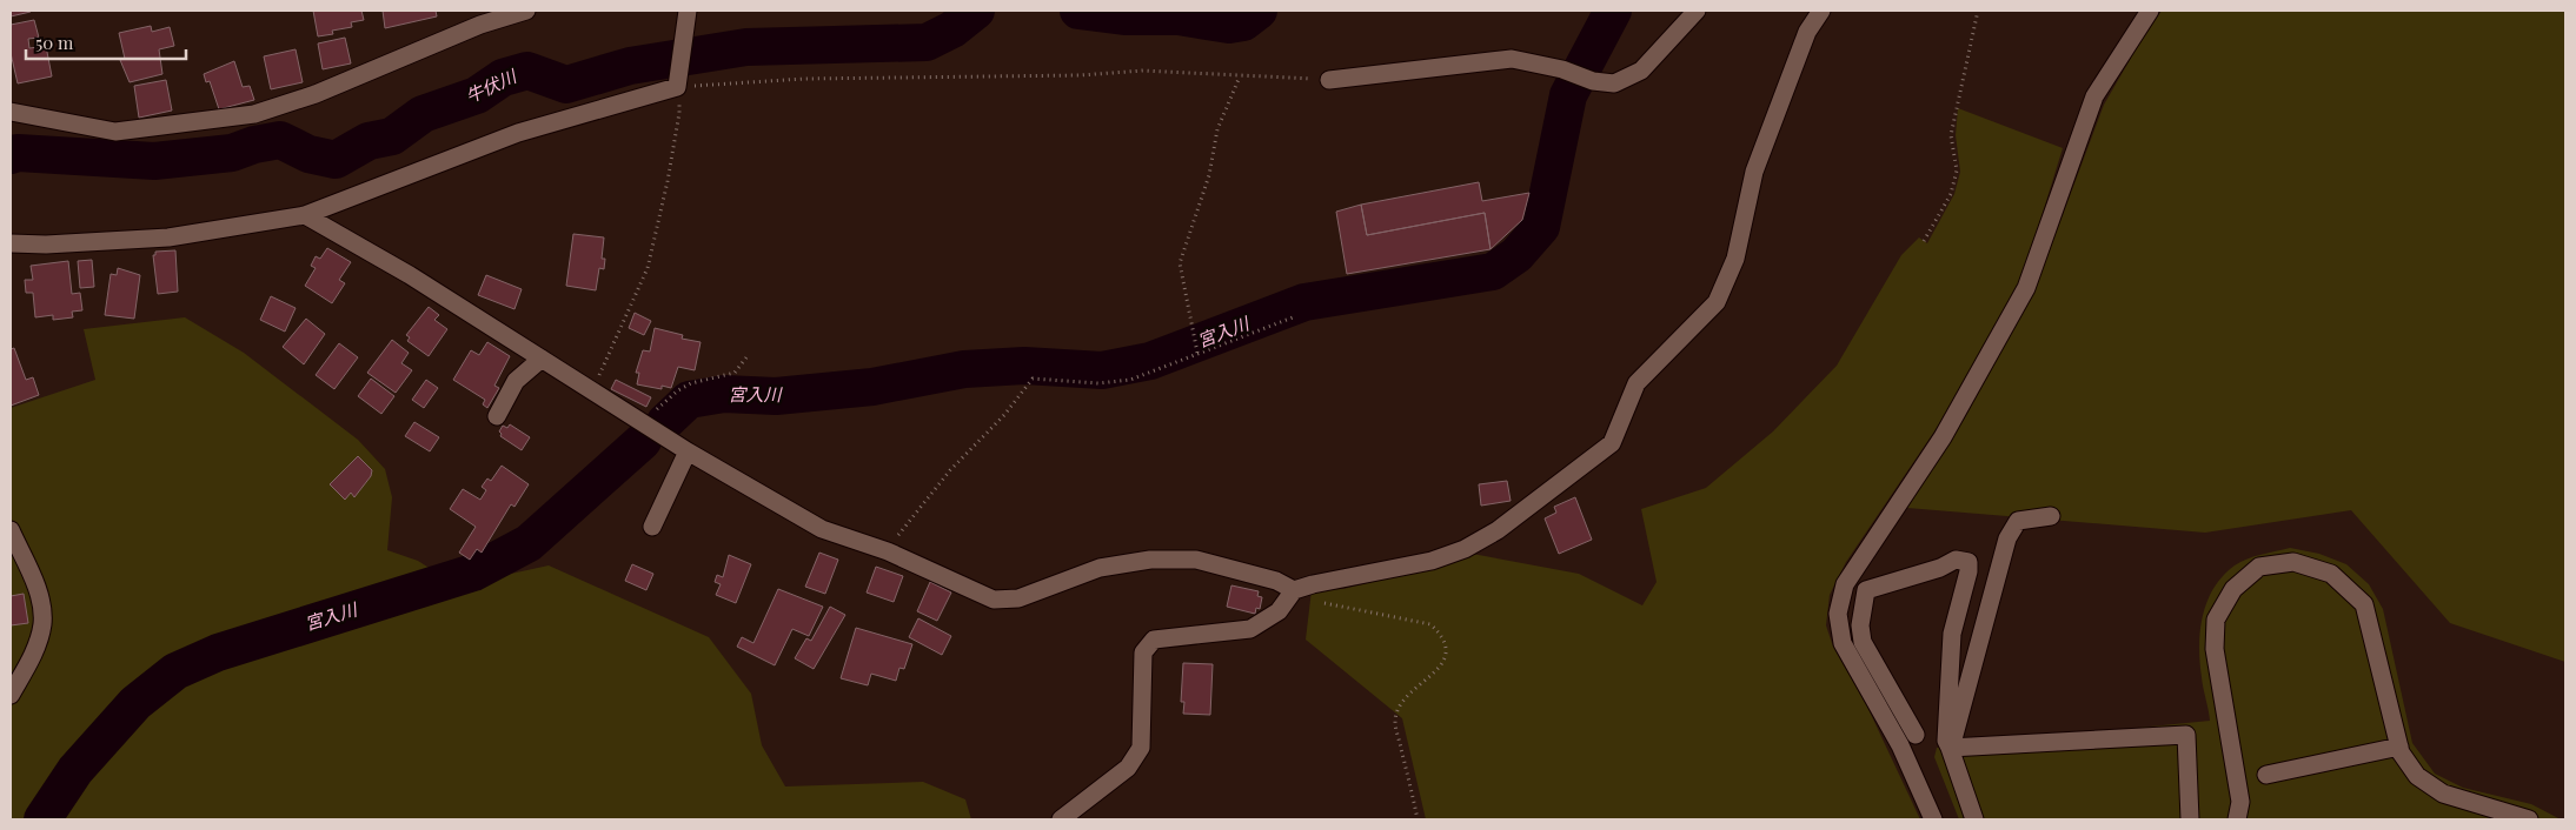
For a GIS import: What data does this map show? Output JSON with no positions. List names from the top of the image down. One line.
{"water":["牛伏川","宮入川"],"scale_bar":"50 m"}
